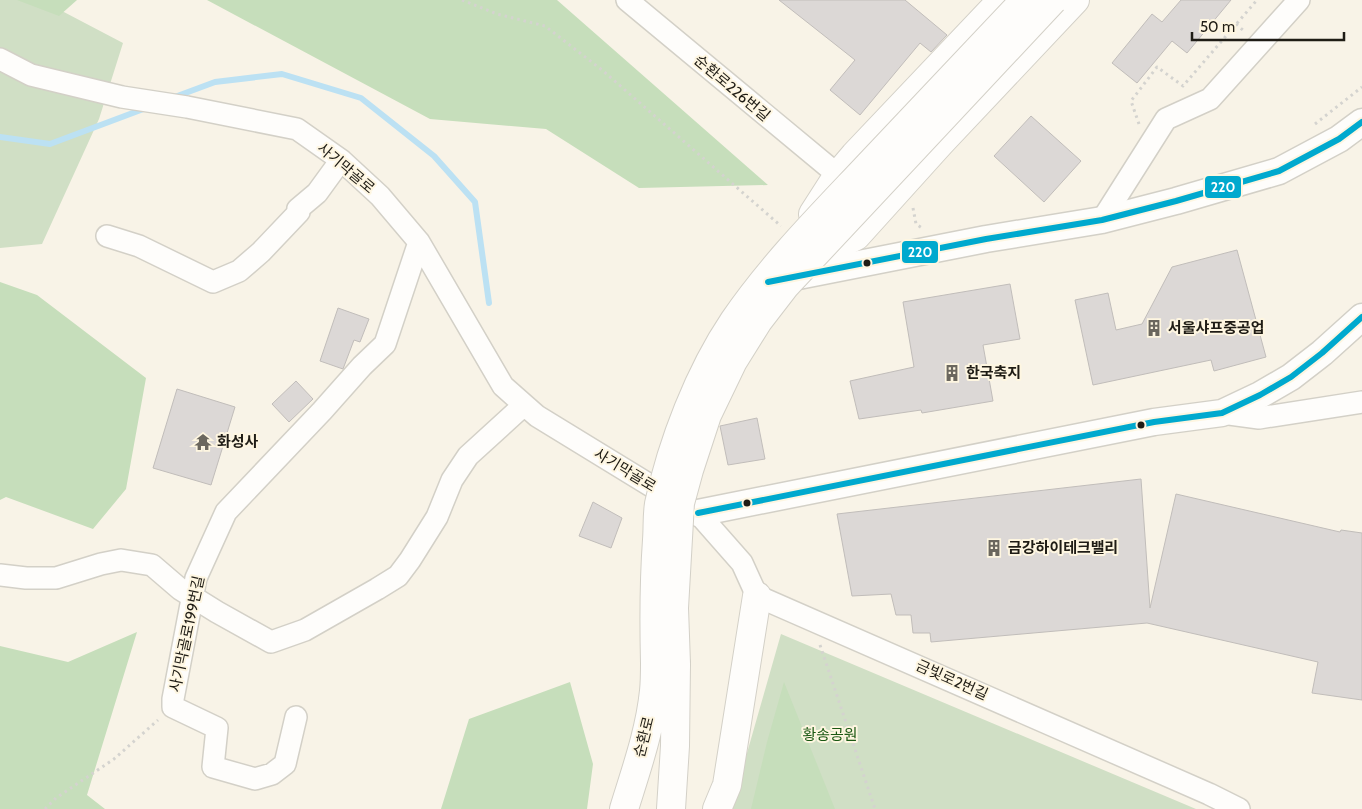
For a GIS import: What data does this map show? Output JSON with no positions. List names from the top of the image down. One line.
{"streets":{"main road":["순환로"],"street":["순환로226번길","사기막골로","사기막골로199번길","금빛로2번길"]},"crossings":[["사기막골로","사기막골로199번길"]],"parks":["황송공원"],"places":{"building":["서울샤프중공업","한국축지","금강하이테크밸리"],"temple":["화성사"]},"lines":["transit line 220"],"scale_bar":"50 m"}
